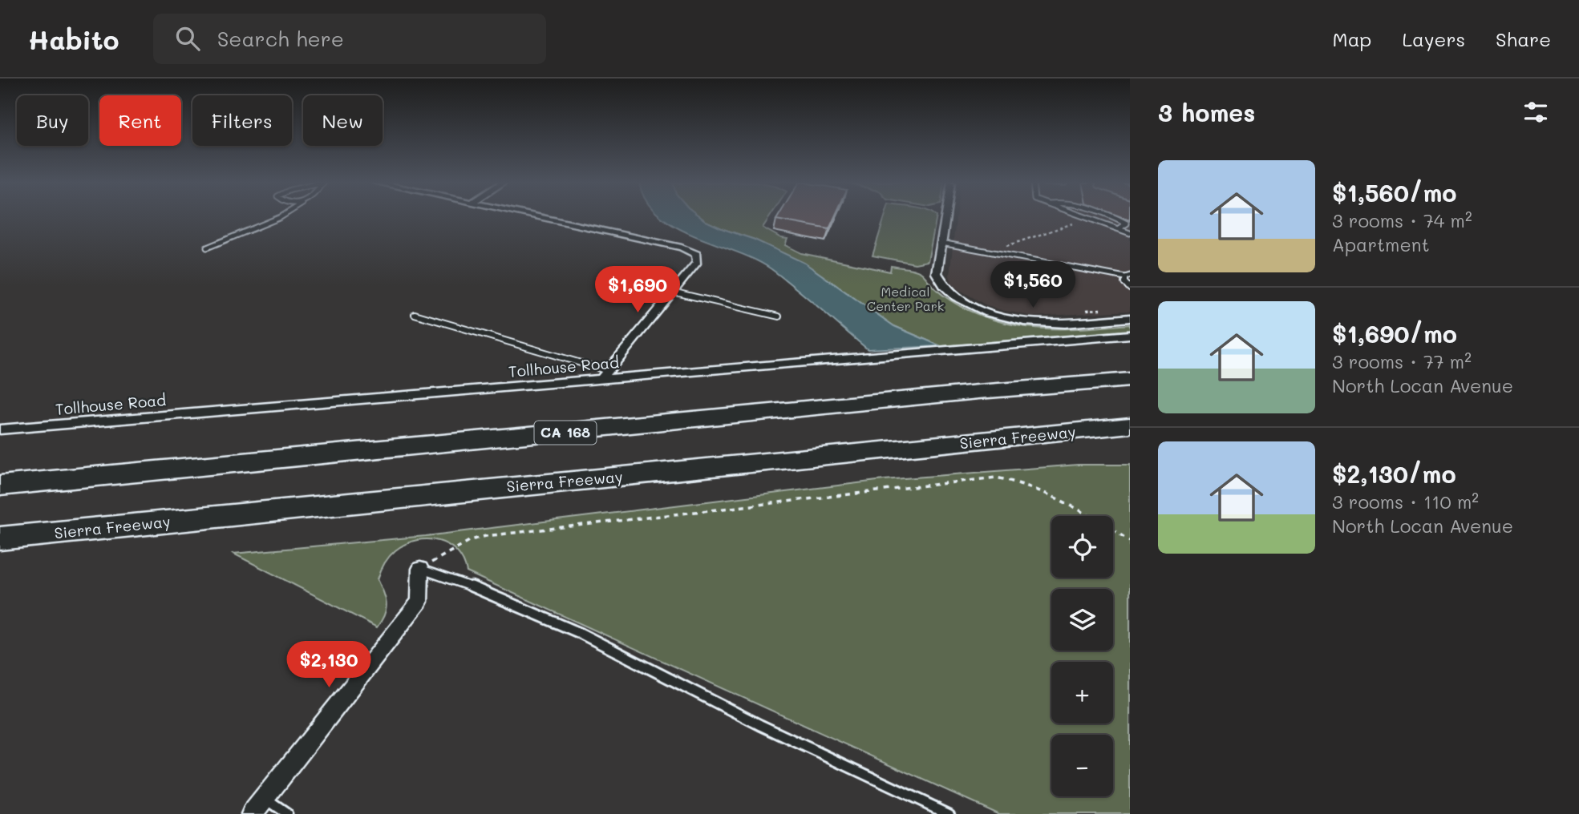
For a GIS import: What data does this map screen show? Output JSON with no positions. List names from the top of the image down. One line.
{"streets":{"highway":["CA 168","Sierra Freeway"],"street":["Tollhouse Road"]},"parks":["Medical Center Park"],"page":{"header":"Habito","search":"Search here","nav":["Map","Layers","Share"],"heading":"3 homes","chip":["Buy","Rent","Filters","New"],"list":[{"name":"$1,560/mo","note":"3 rooms · 74 m² · Apartment"},{"name":"$1,690/mo","note":"3 rooms · 77 m² · North Locan Avenue"},{"name":"$2,130/mo","note":"3 rooms · 110 m² · North Locan Avenue"}],"price":["$1,560","$1,690","$2,130"],"map_buttons":["+","−"]}}
